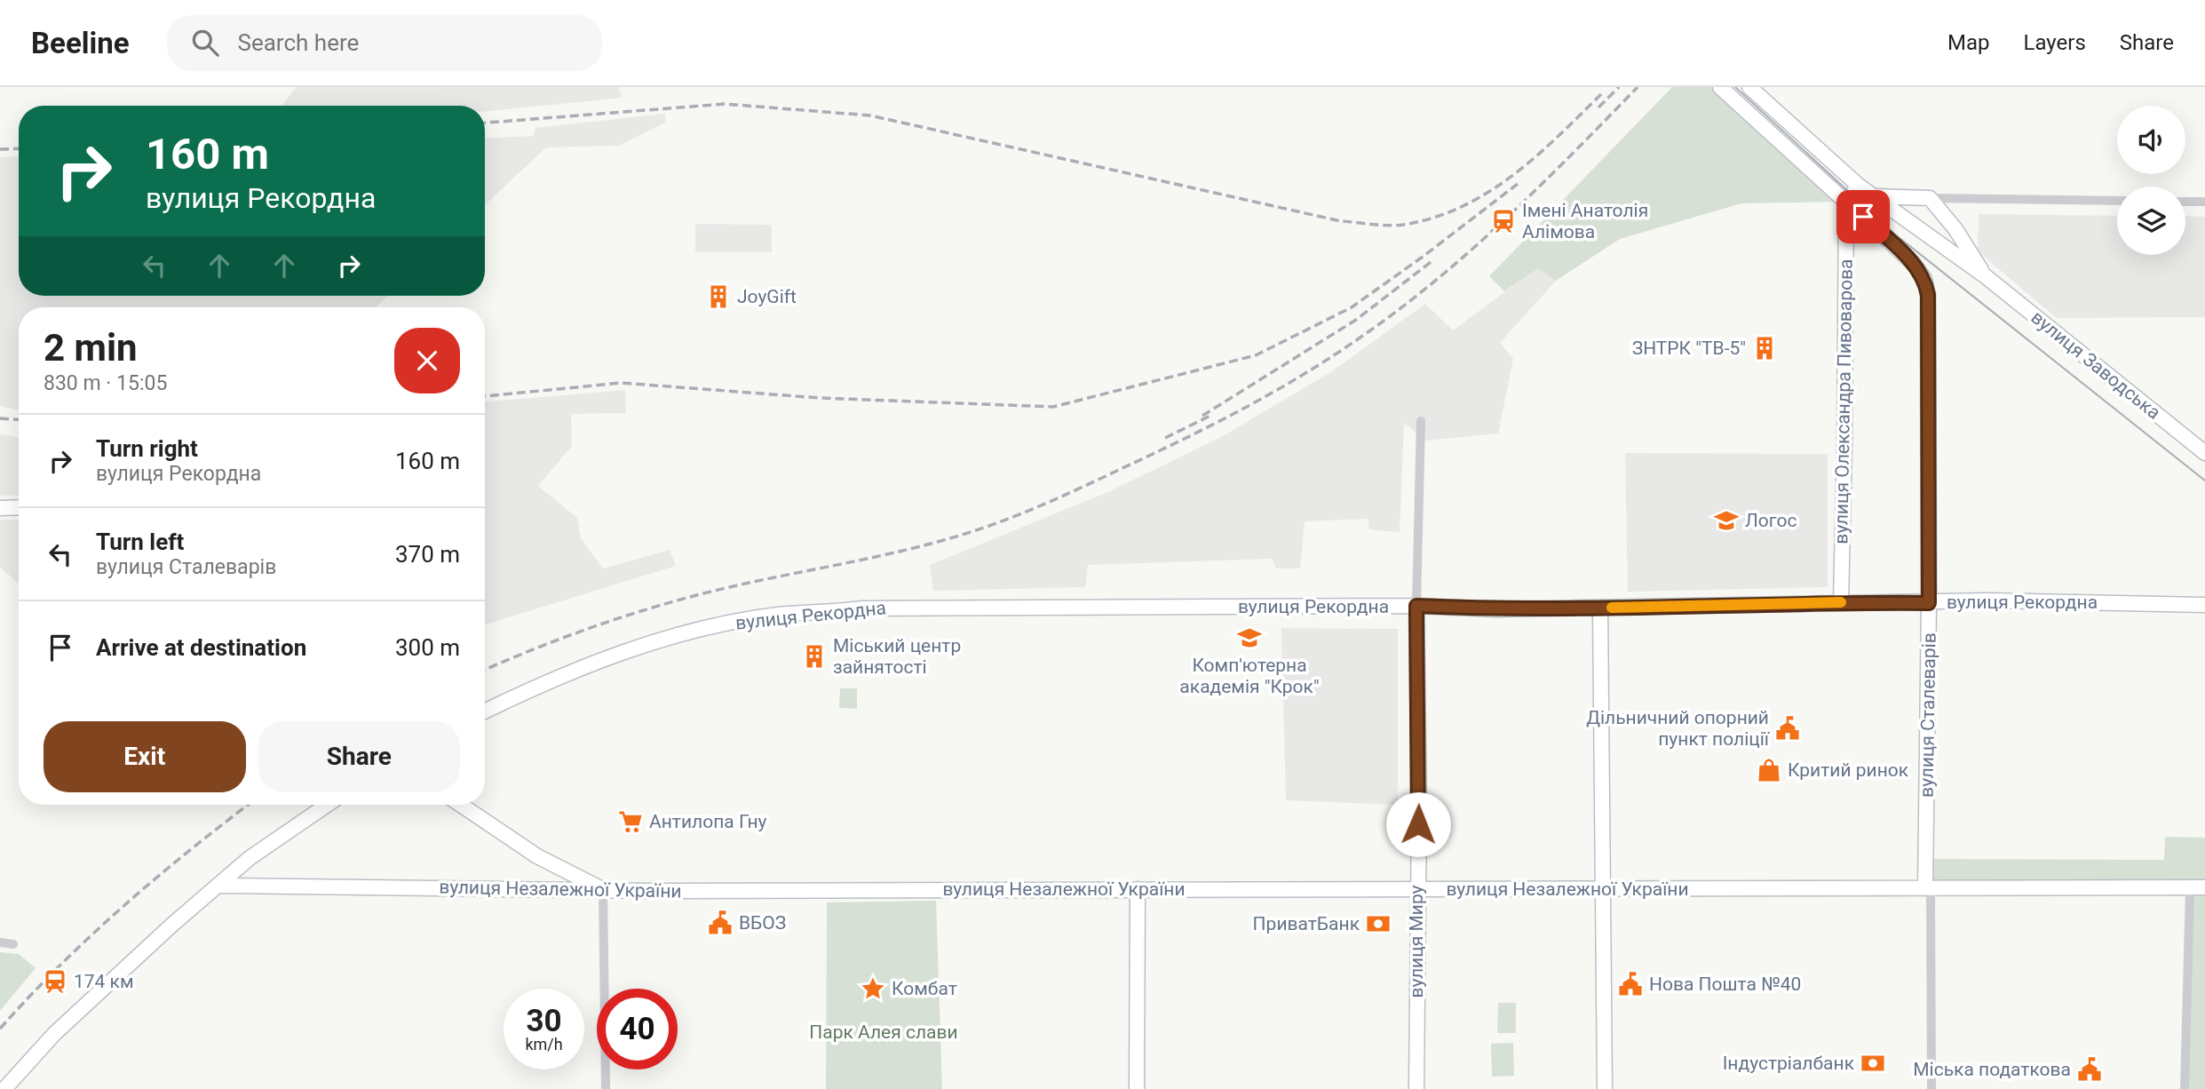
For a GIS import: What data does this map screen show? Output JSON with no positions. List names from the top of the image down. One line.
{"streets":{"street":["вулиця Заводська","вулиця Олександра Пивоварова","вулиця Рекордна","вулиця Сталеварів","вулиця Незалежної України","вулиця Миру"]},"crossings":[["вулиця Олександра Пивоварова","вулиця Рекордна"],["вулиця Олександра Пивоварова","вулиця Сталеварів"],["вулиця Рекордна","вулиця Сталеварів"],["вулиця Рекордна","вулиця Миру"],["вулиця Сталеварів","вулиця Незалежної України"],["вулиця Незалежної України","вулиця Миру"]],"parks":["Парк Алея слави"],"places":{"station":["Імені Анатолія Алімова","174 км"],"building":["JoyGift","ЗНТРК \"ТВ-5\"","Міський центр зайнятості"],"school or university":["Логос","Комп'ютерна академія \"Крок\""],"public building":["Дільничний опорний пункт поліції","ВБОЗ","Нова Пошта №40","Міська податкова"],"shop":["Критий ринок"],"supermarket":["Антилопа Гну"],"bank":["ПриватБанк","Індустріалбанк"],"place":["Комбат"]},"page":{"header":"Beeline","search":"Search here","nav":["Map","Layers","Share"],"turn":["160 m","вулиця Рекордна"],"heading":["2 min","830 m · 15:05"],"list":[{"name":"Turn right","note":"вулиця Рекордна","value":"160 m"},{"name":"Turn left","note":"вулиця Сталеварів","value":"370 m"},{"name":"Arrive at destination","value":"300 m"}],"buttons":["Exit","Share"],"speed":"30 km/h","limit":"40"}}
